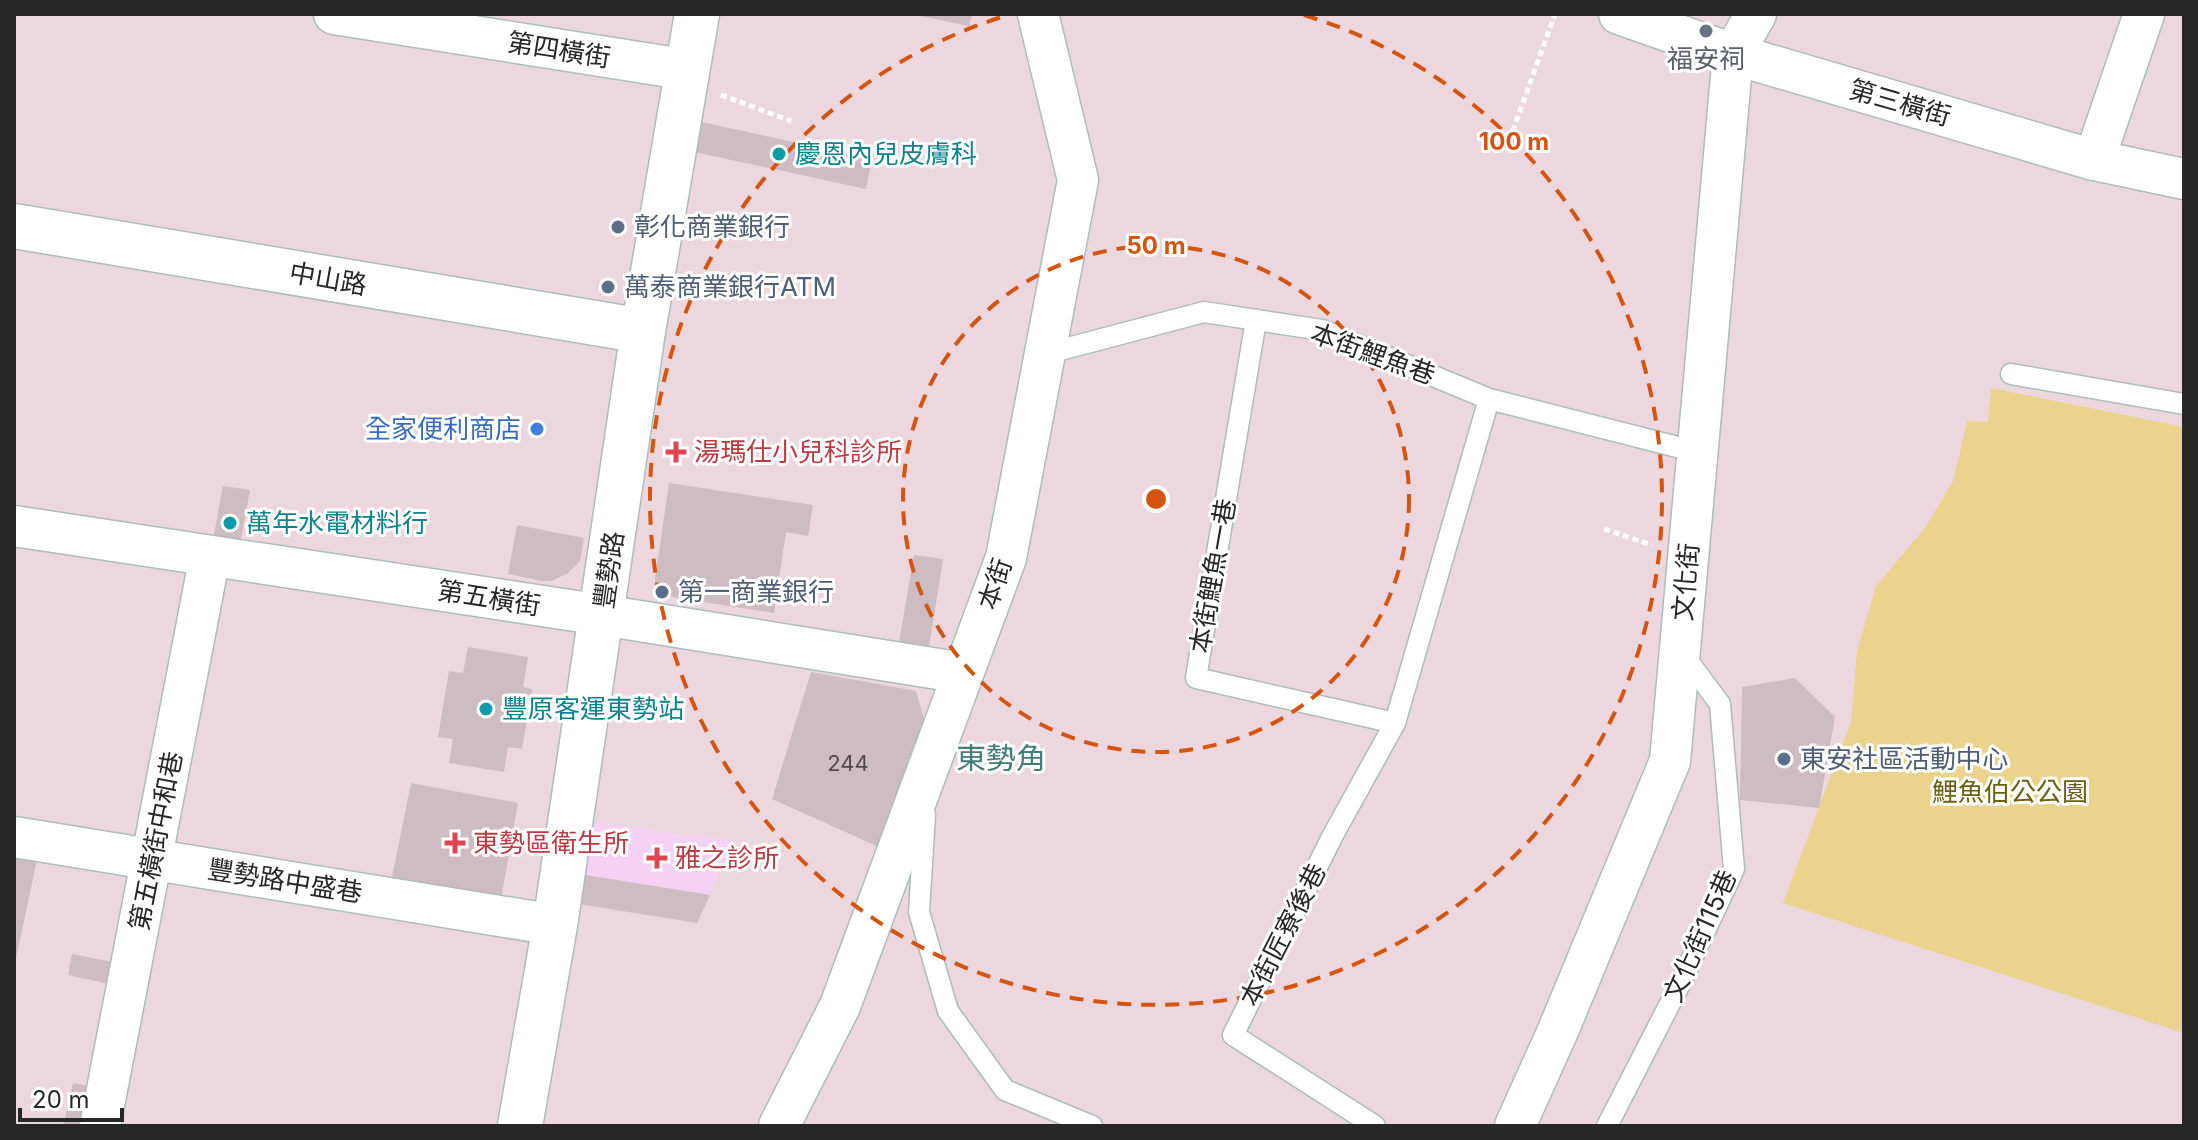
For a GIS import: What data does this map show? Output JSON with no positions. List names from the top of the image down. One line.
{"streets":{"street":["第四橫街","第三橫街","中山路","豐勢路","文化街","本街","第五橫街","第五橫街中和巷","豐勢路中盛巷"],"lane":["本街鯉魚巷","本街鯉魚一巷","本街匠寮後巷","文化街115巷"]},"crossings":[["第四橫街","豐勢路"],["第三橫街","文化街"],["中山路","豐勢路"],["本街鯉魚巷","本街鯉魚一巷"],["本街鯉魚巷","文化街"],["本街鯉魚巷","本街"],["豐勢路","第五橫街"],["豐勢路","豐勢路中盛巷"],["本街鯉魚一巷","本街匠寮後巷"],["文化街","文化街115巷"],["本街","第五橫街"],["第五橫街","第五橫街中和巷"],["第五橫街中和巷","豐勢路中盛巷"]],"districts":["東勢角"],"parks":["鯉魚伯公公園"],"places":{"other":["福安祠","慶恩內兒皮膚科","彰化商業銀行","萬泰商業銀行ATM","全家便利商店","萬年水電材料行","第一商業銀行","豐原客運東勢站","東安社區活動中心"],"health":["湯瑪仕小兒科診所","東勢區衛生所","雅之診所"]},"house_numbers":["244"],"scale_bar":"20 m","rings":["100 m","50 m"]}
